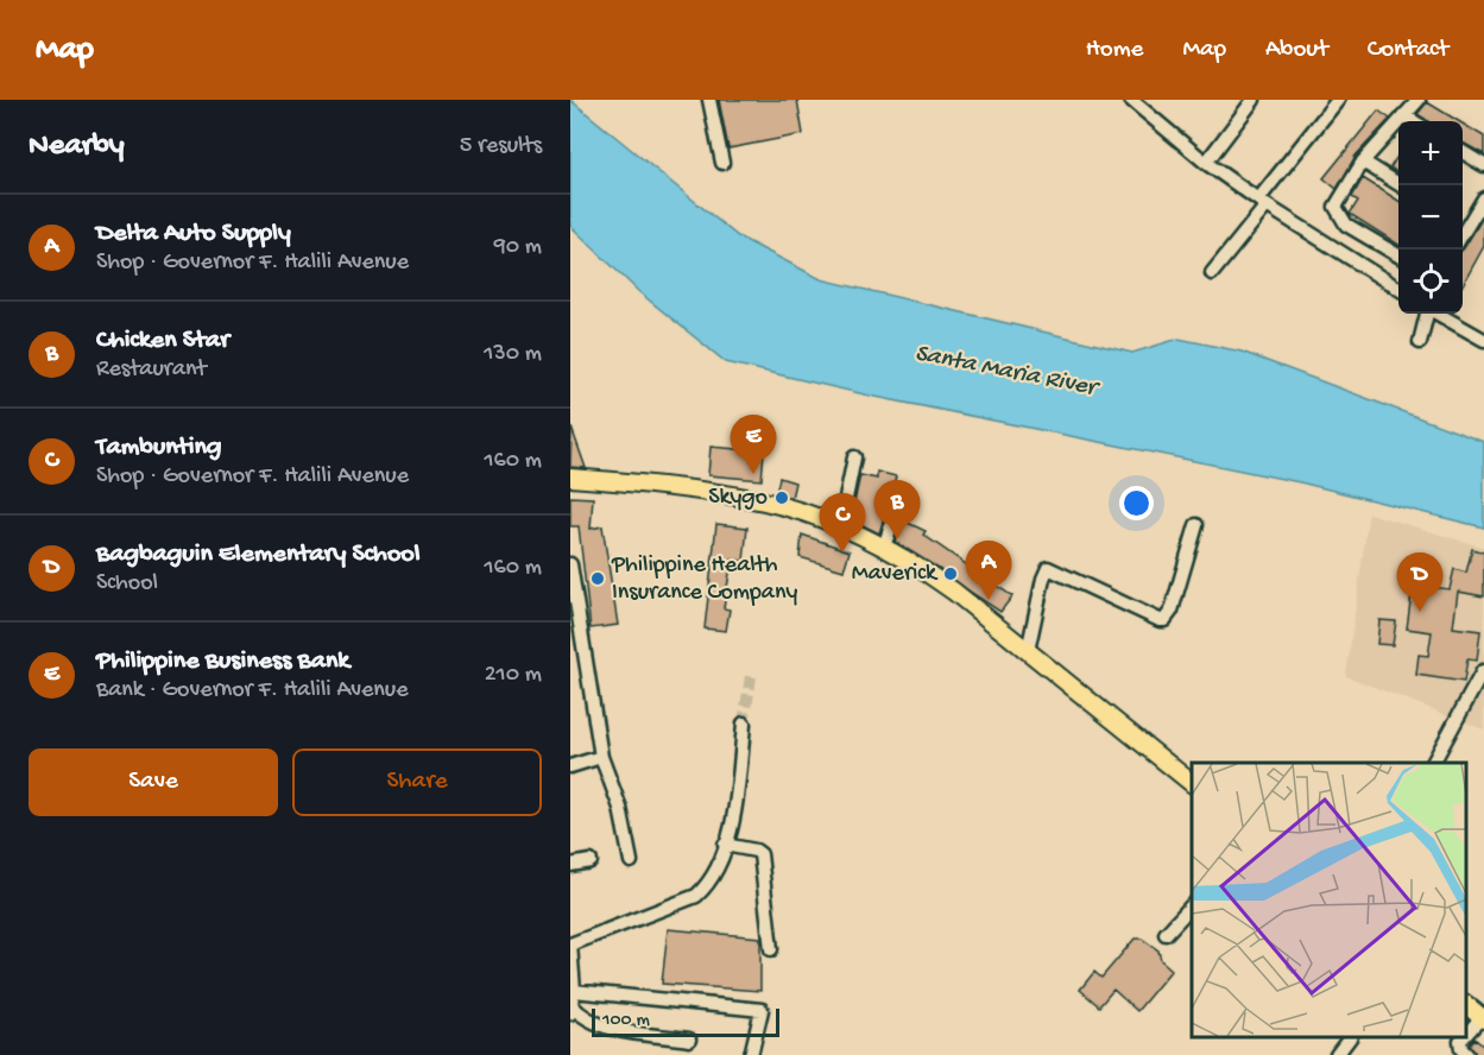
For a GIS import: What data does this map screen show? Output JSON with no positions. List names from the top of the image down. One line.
{"water":["Santa Maria River"],"places":["Skygo","Maverick","Philippine Health Insurance Company"],"scale_bar":"100 m","page":{"header":"Map","nav":["Home","Map","About","Contact"],"heading":["Nearby","5 results"],"map_buttons":["+","−"],"list":[{"mark":"A","name":"Delta Auto Supply","note":"Shop · Governor F. Halili Avenue","value":"90 m"},{"mark":"B","name":"Chicken Star","note":"Restaurant","value":"130 m"},{"mark":"C","name":"Tambunting","note":"Shop · Governor F. Halili Avenue","value":"160 m"},{"mark":"D","name":"Bagbaguin Elementary School","note":"School","value":"160 m"},{"mark":"E","name":"Philippine Business Bank","note":"Bank · Governor F. Halili Avenue","value":"210 m"}],"pins":["E","B","C","A","D"],"buttons":["Save","Share"],"scale":"100 m"}}
